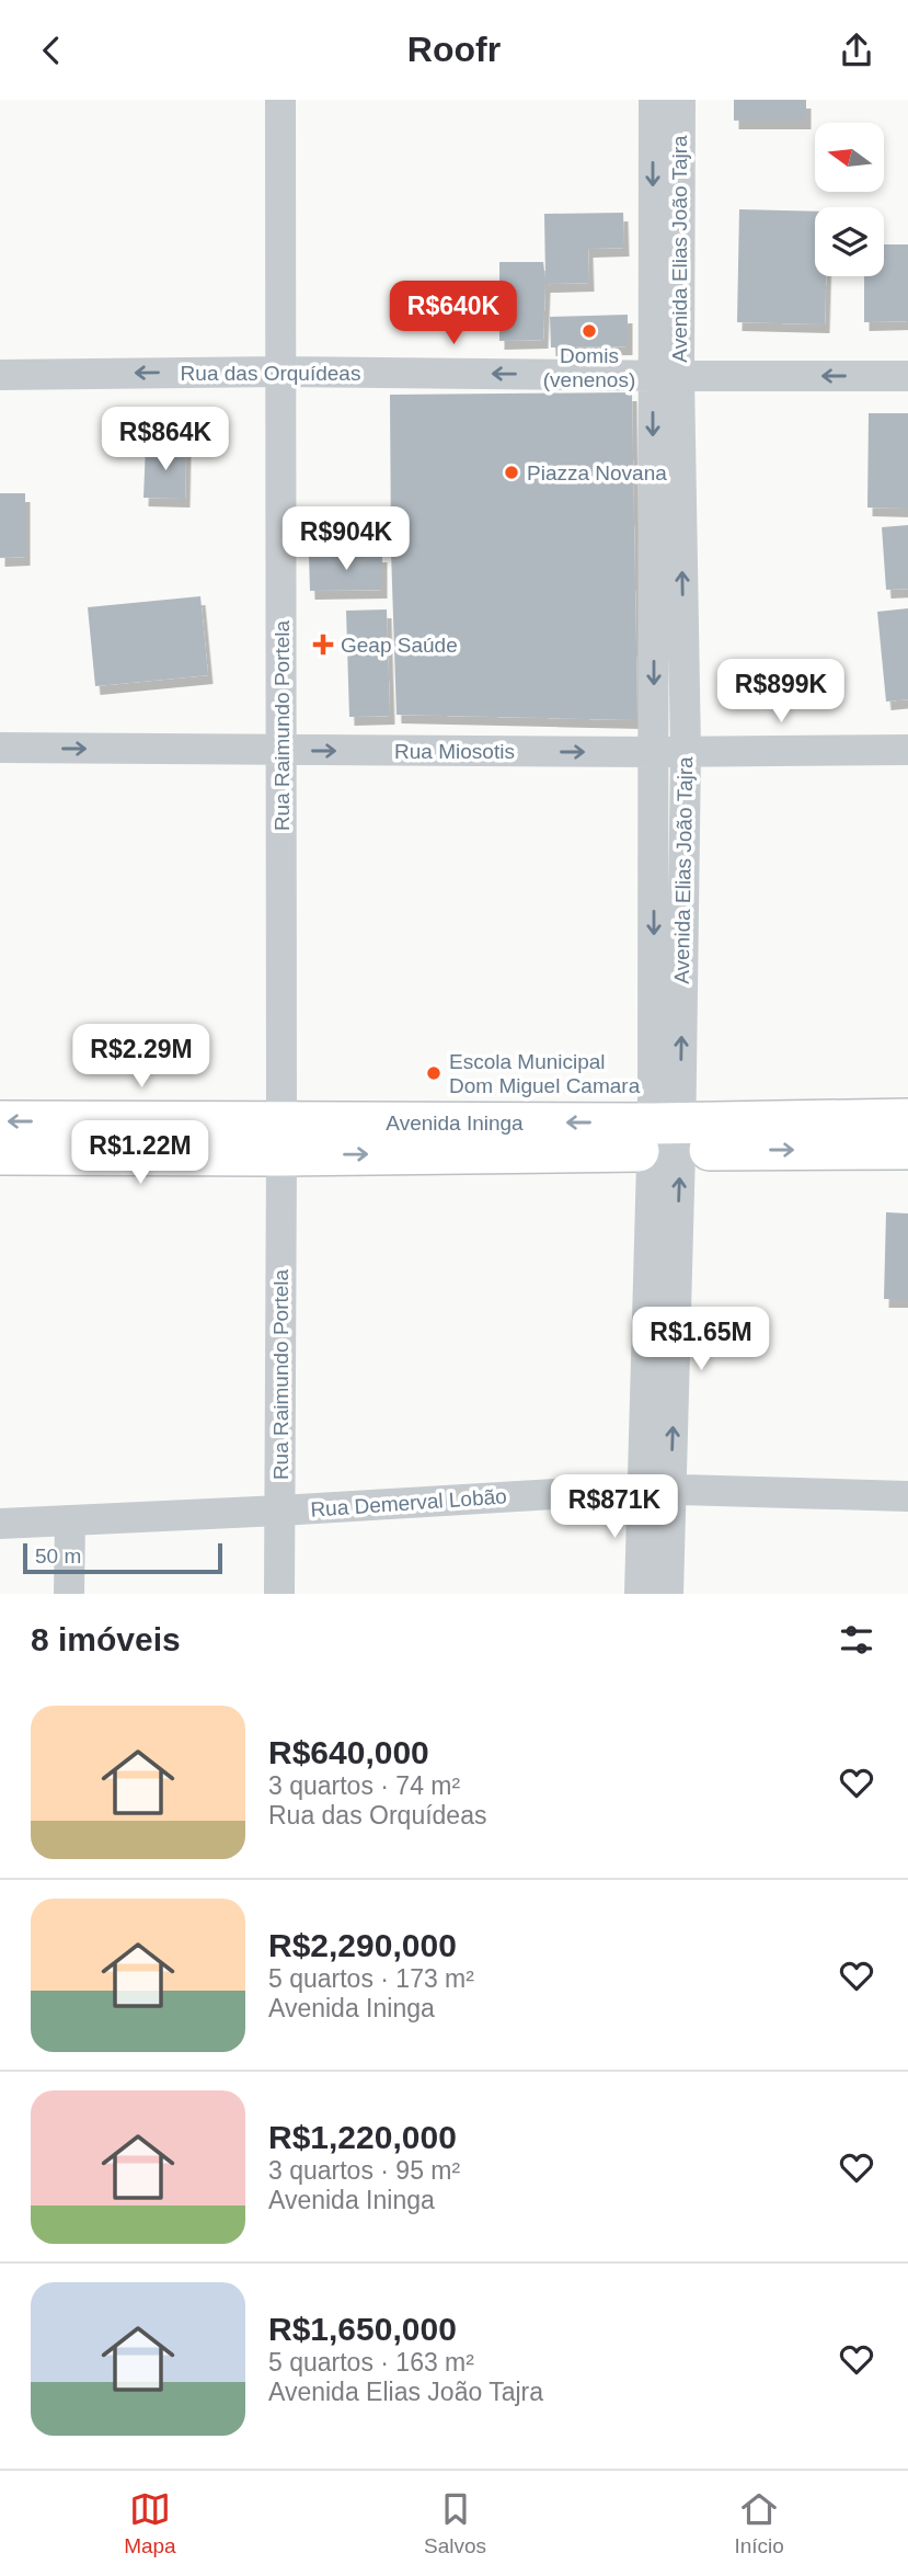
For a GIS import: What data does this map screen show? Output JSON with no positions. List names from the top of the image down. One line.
{"streets":{"main road":["Avenida Ininga"],"street":["Avenida Elias João Tajra","Rua das Orquídeas","Rua Raimundo Portela","Rua Miosotis","Rua Demerval Lobão"]},"crossings":[["Avenida Elias João Tajra","Rua das Orquídeas"],["Avenida Elias João Tajra","Rua Miosotis"],["Avenida Elias João Tajra","Avenida Ininga"],["Avenida Elias João Tajra","Rua Demerval Lobão"],["Rua das Orquídeas","Rua Raimundo Portela"],["Rua Raimundo Portela","Rua Miosotis"],["Rua Raimundo Portela","Avenida Ininga"],["Rua Raimundo Portela","Rua Demerval Lobão"]],"one_way":["Rua das Orquídeas","Rua Miosotis"],"places":{"other":["Domis (venenos)","Piazza Novana","Escola Municipal Dom Miguel Camara"],"health":["Geap Saúde"]},"scale_bar":"50 m","north":"left","page":{"header":"Roofr","price":["R$640K","R$864K","R$904K","R$899K","R$2.29M","R$1.22M","R$1.65M","R$871K"],"scale":"50 m","heading":"8 imóveis","list":[{"name":"R$640,000","note":"3 quartos · 74 m² · Rua das Orquídeas"},{"name":"R$2,290,000","note":"5 quartos · 173 m² · Avenida Ininga"},{"name":"R$1,220,000","note":"3 quartos · 95 m² · Avenida Ininga"},{"name":"R$1,650,000","note":"5 quartos · 163 m² · Avenida Elias João Tajra"}],"tabs":["Mapa","Salvos","Início"]}}
